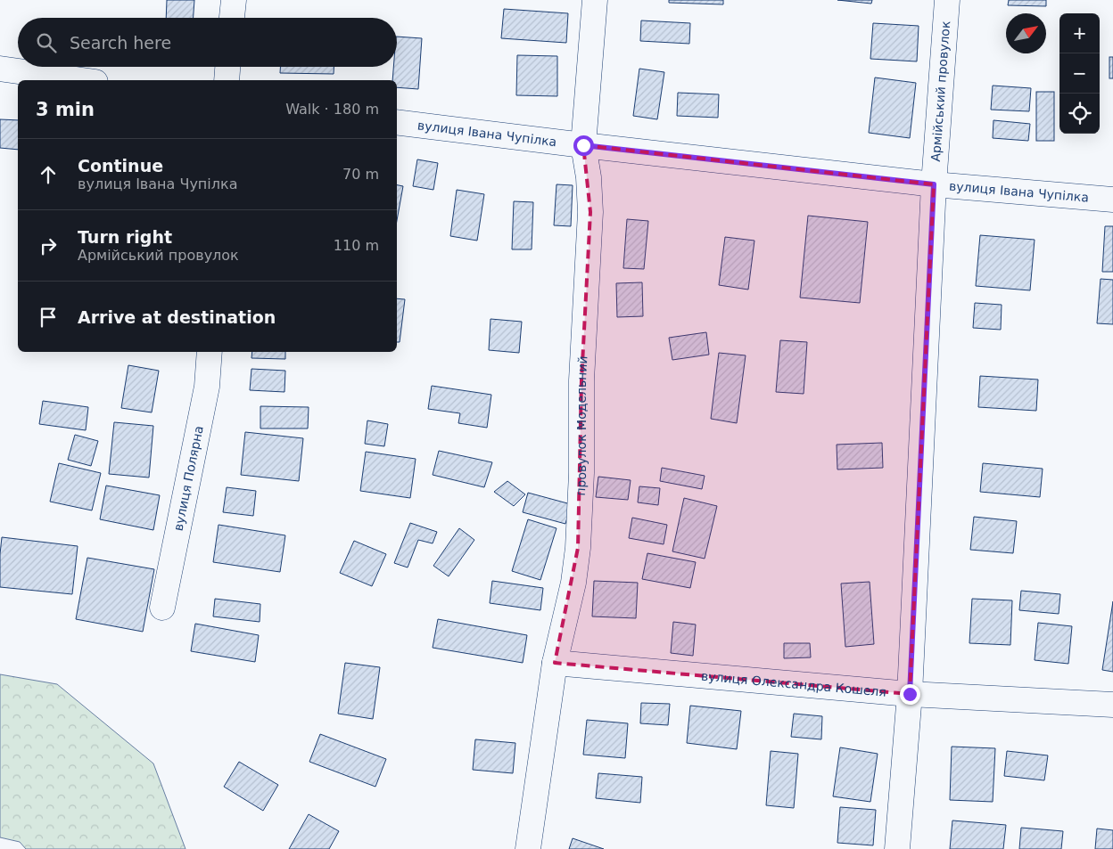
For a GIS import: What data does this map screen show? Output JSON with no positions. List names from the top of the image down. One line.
{"streets":{"street":["Армійський провулок","вулиця Івана Чупілка","провулок Модельний","вулиця Полярна","вулиця Олександра Кошеля"]},"crossings":[["Армійський провулок","вулиця Івана Чупілка"],["Армійський провулок","вулиця Олександра Кошеля"],["вулиця Івана Чупілка","провулок Модельний"],["провулок Модельний","вулиця Олександра Кошеля"]],"north":"top right","page":{"map_buttons":["+","−"],"search":"Search here","heading":["3 min","Walk · 180 m"],"list":[["Continue","вулиця Івана Чупілка","70 m"],["Turn right","Армійський провулок","110 m"],"Arrive at destination"]}}
